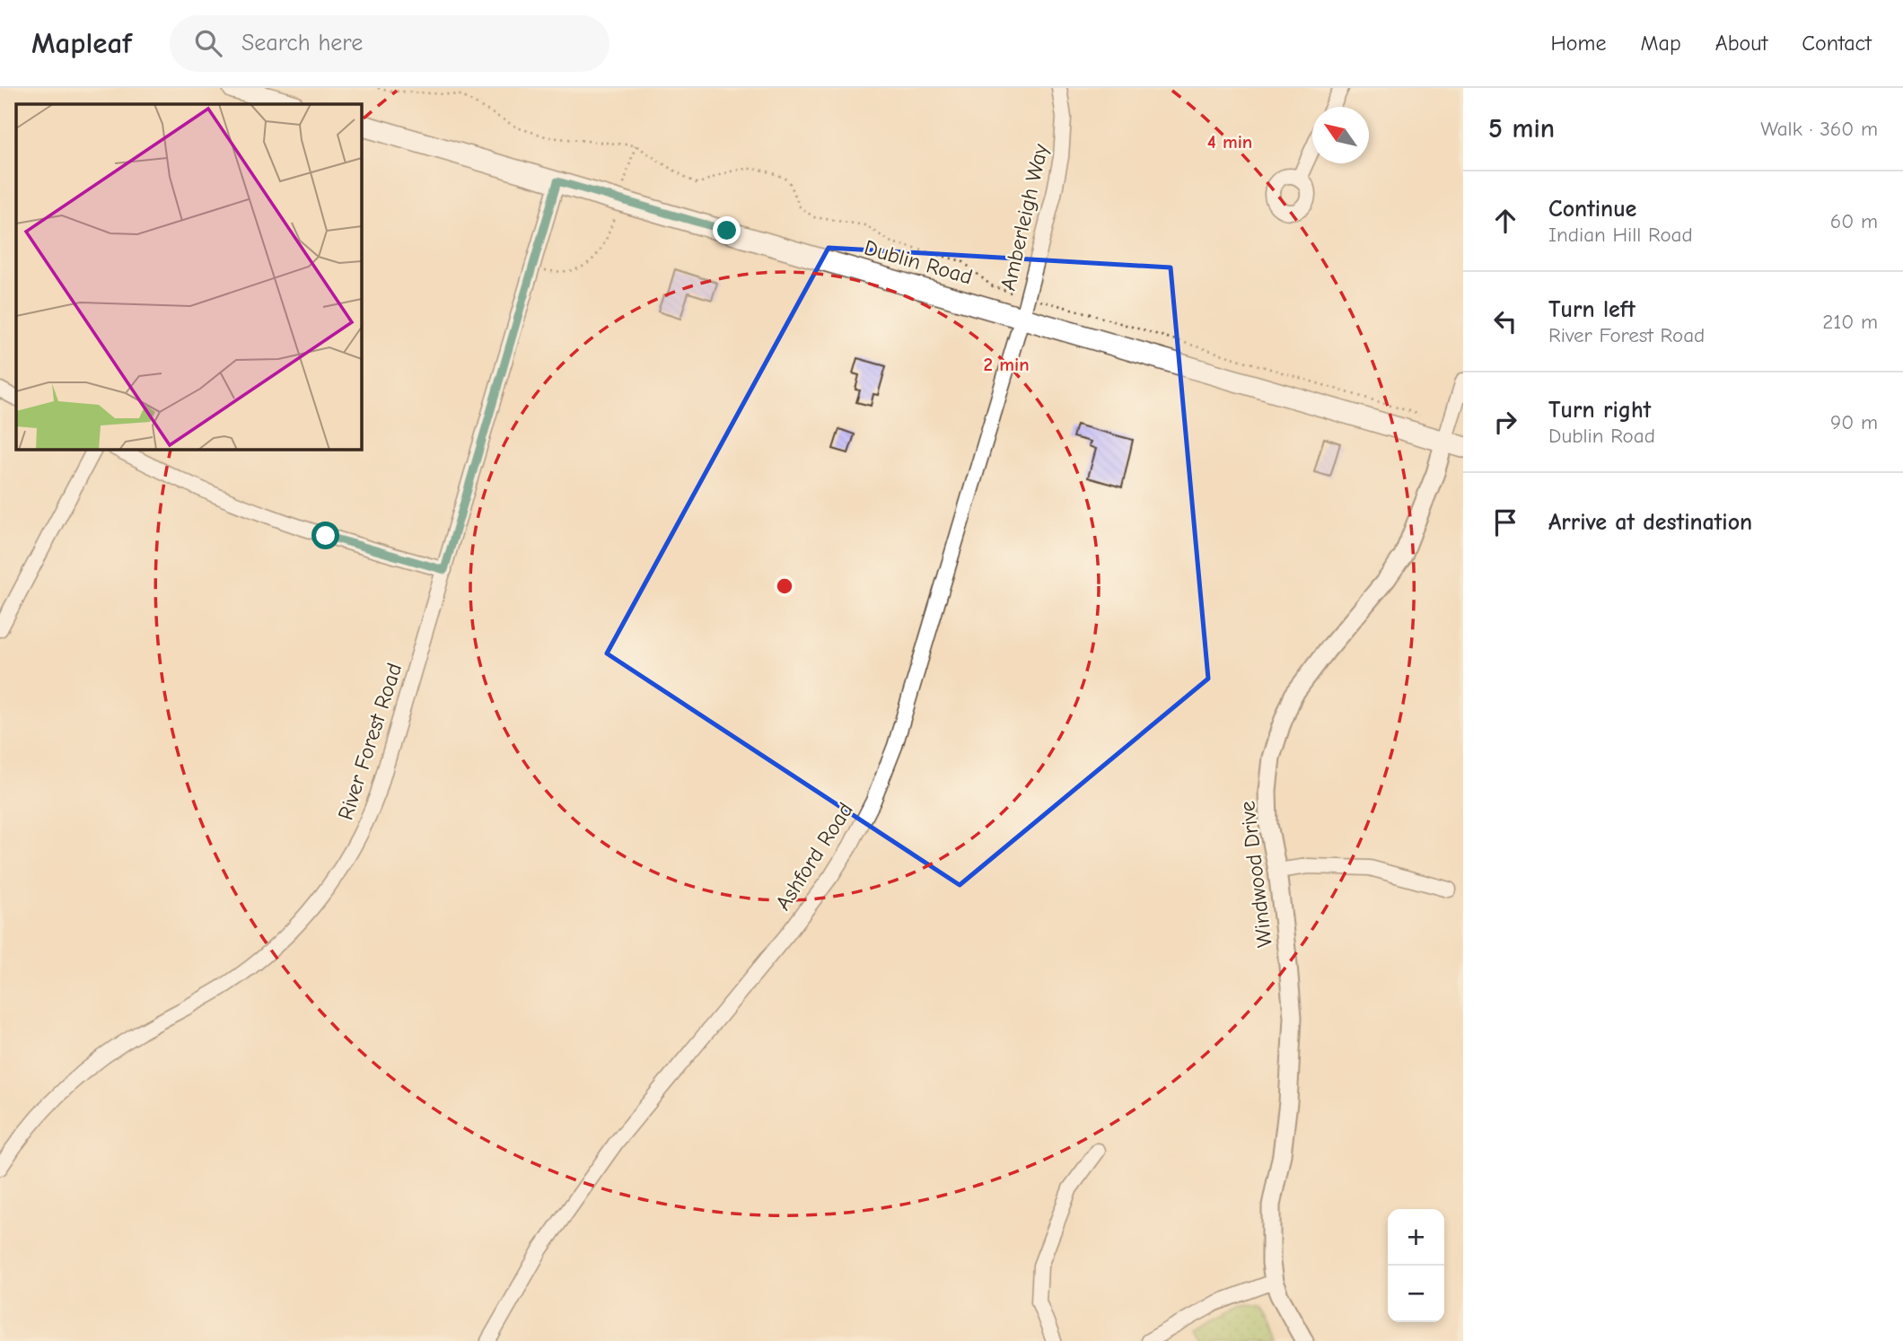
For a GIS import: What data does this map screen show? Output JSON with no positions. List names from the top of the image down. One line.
{"streets":{"main road":["Dublin Road"],"street":["Amberleigh Way","River Forest Road","Ashford Road","Windwood Drive"]},"crossings":[["Amberleigh Way","Dublin Road"],["Amberleigh Way","Ashford Road"],["Dublin Road","River Forest Road"],["Dublin Road","Ashford Road"],["Dublin Road","Windwood Drive"]],"north":"top left","page":{"header":"Mapleaf","search":"Search here","nav":["Home","Map","About","Contact"],"heading":["5 min","Walk · 360 m"],"list":[["Continue","Indian Hill Road","60 m"],["Turn left","River Forest Road","210 m"],["Turn right","Dublin Road","90 m"],"Arrive at destination"],"map_buttons":["+","−"]},"rings":["4 min","2 min"]}
